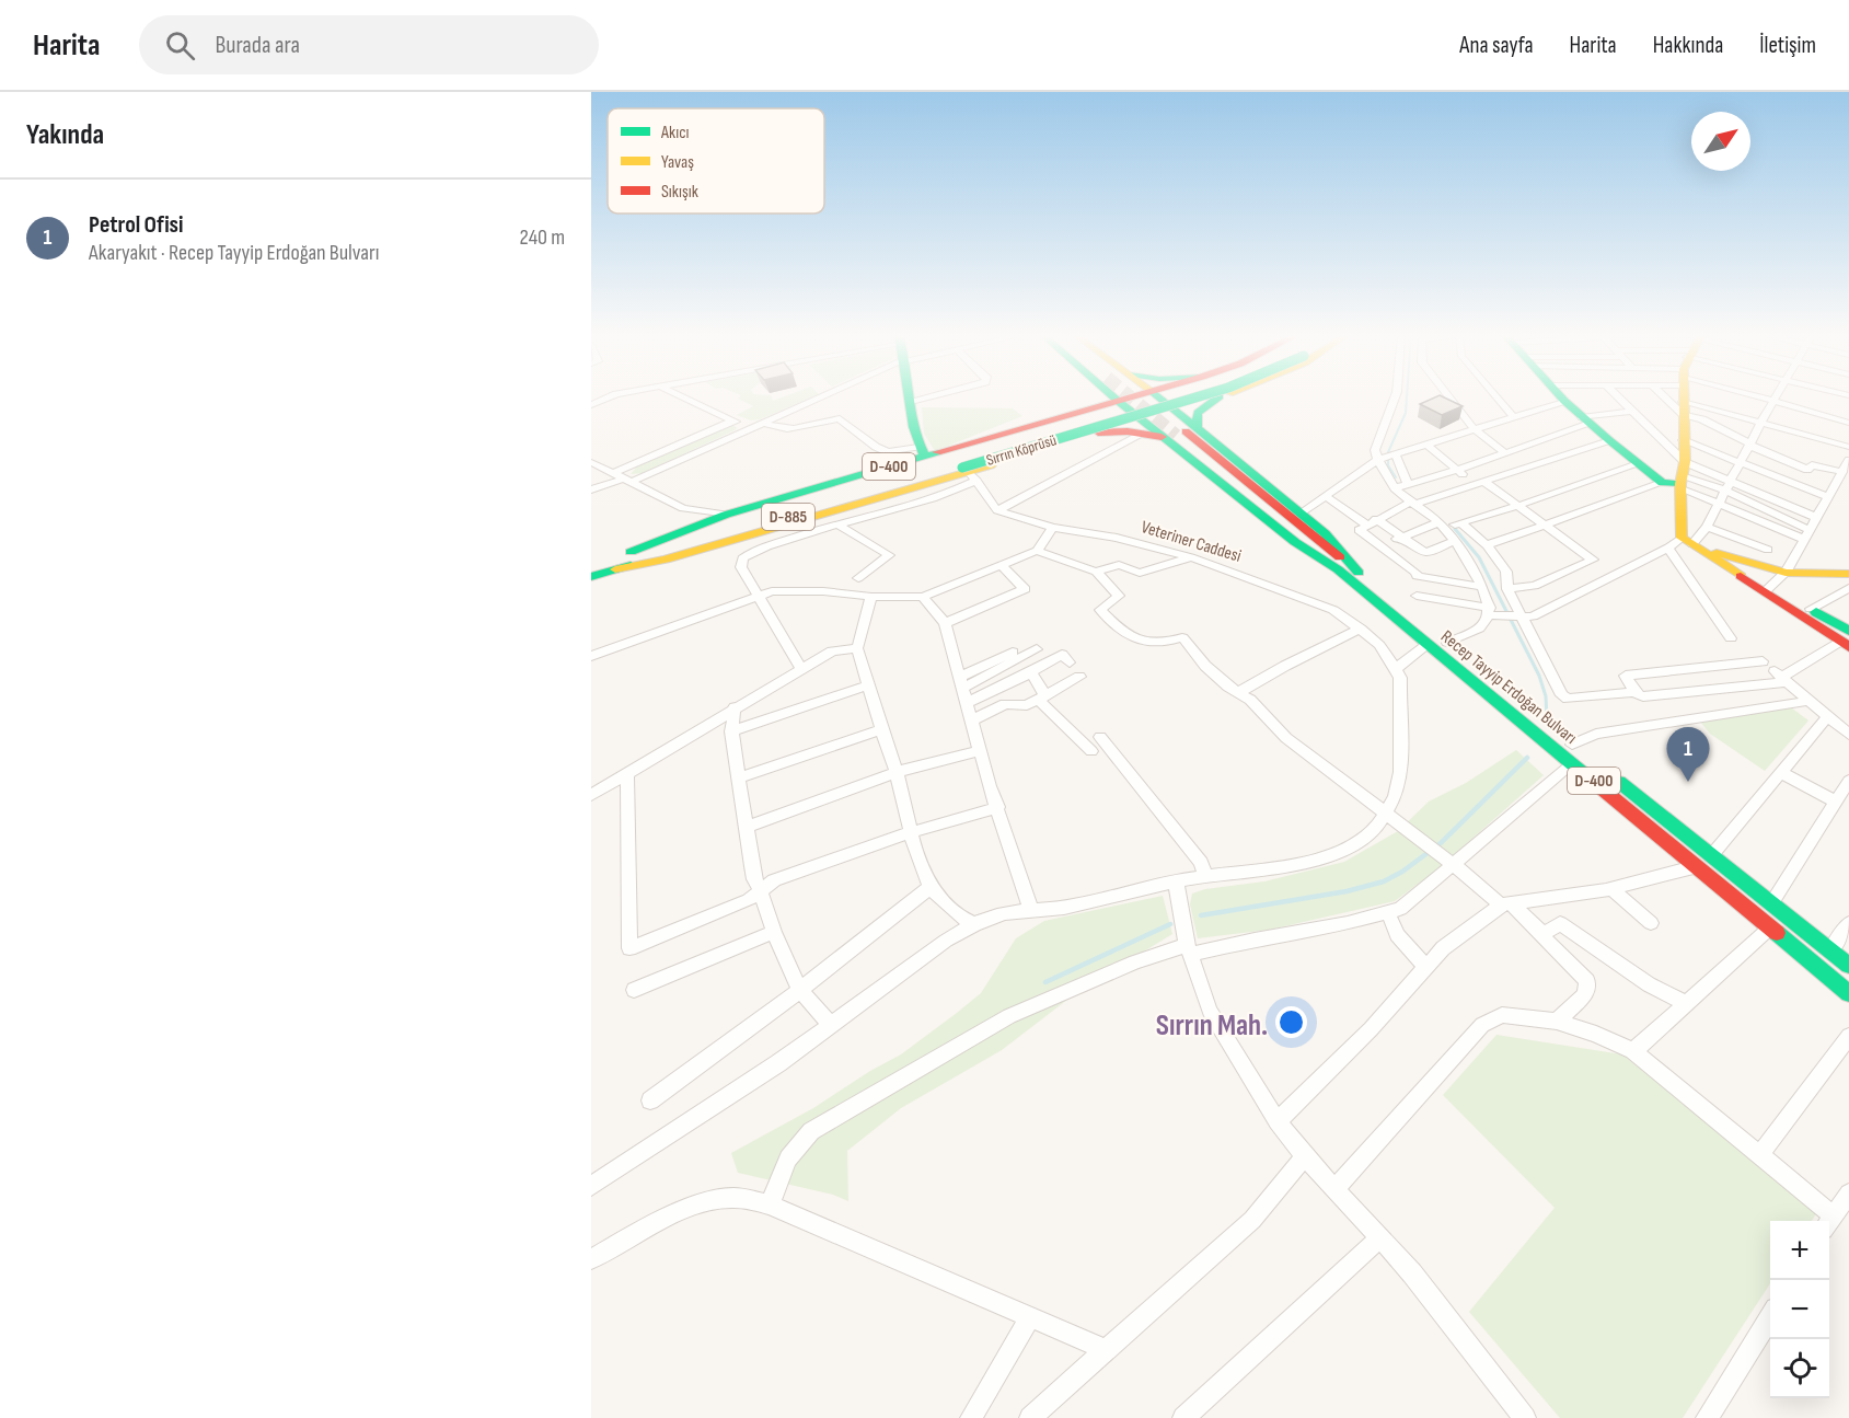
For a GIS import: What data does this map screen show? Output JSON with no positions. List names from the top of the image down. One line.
{"streets":{"main road":["Sırrın Köprüsü","D-400","D-885","Recep Tayyip Erdoğan Bulvarı"],"street":["Veteriner Caddesi"]},"crossings":[["Sırrın Köprüsü","D-885"],["D-400","D-885"],["D-400","Recep Tayyip Erdoğan Bulvarı"]],"districts":["Sırrın Mah."],"legend":["Akıcı","Yavaş","Sıkışık"],"north":"top right","page":{"header":"Harita","search":"Burada ara","nav":["Ana sayfa","Harita","Hakkında","İletişim"],"heading":"Yakında","list":[{"mark":"1","name":"Petrol Ofisi","note":"Akaryakıt · Recep Tayyip Erdoğan Bulvarı","value":"240 m"}],"pins":"1","map_buttons":["+","−"]}}
